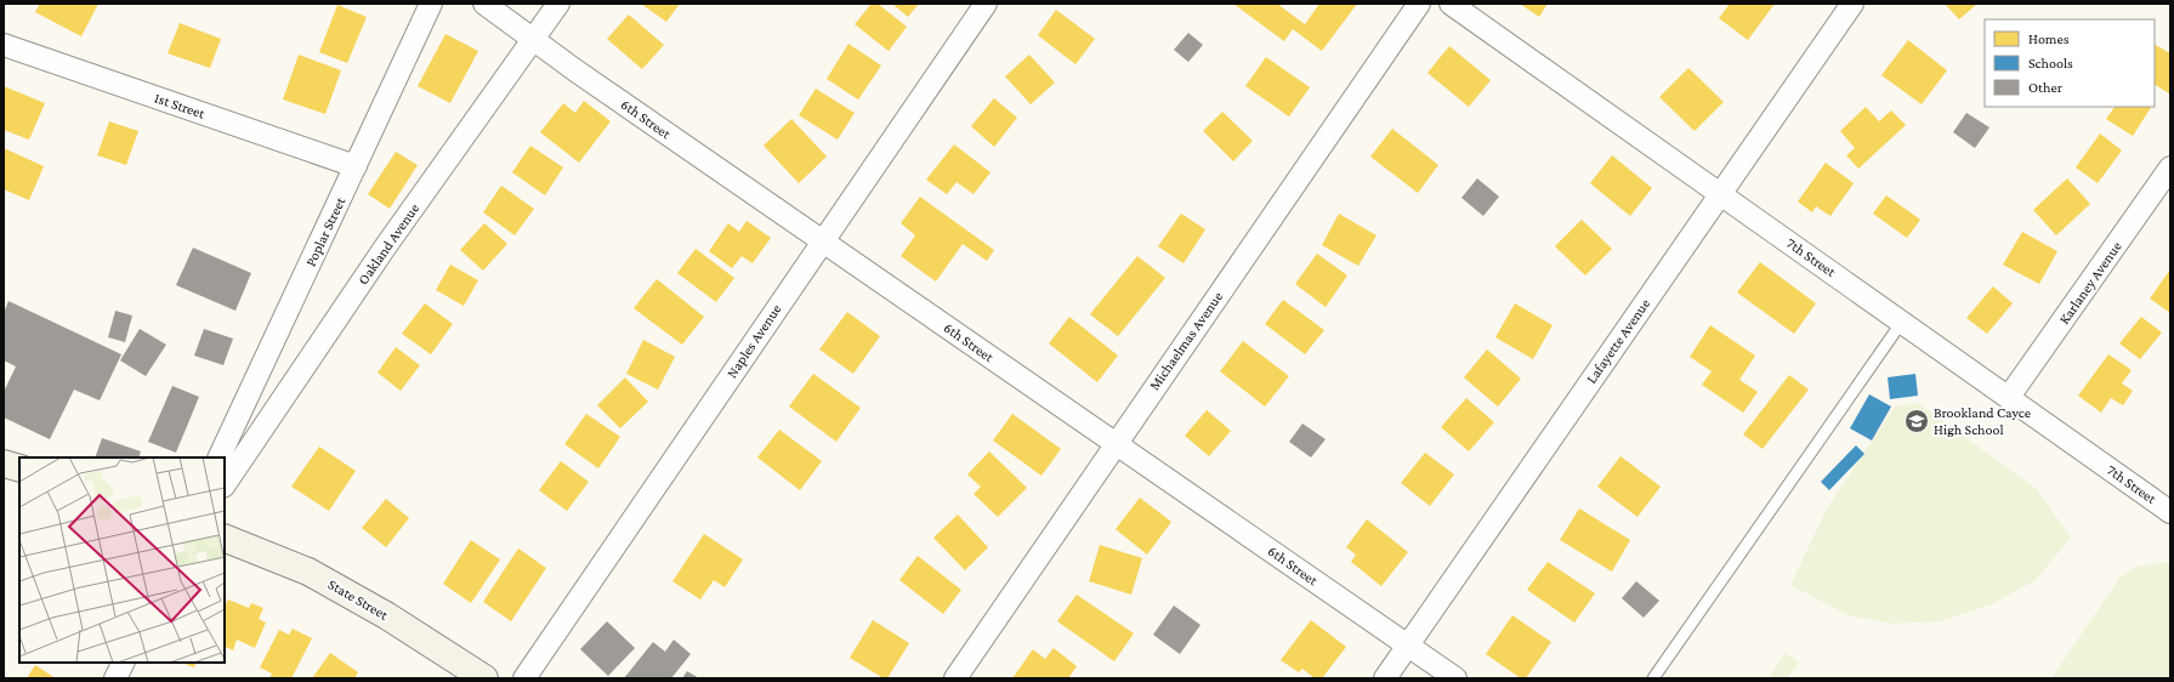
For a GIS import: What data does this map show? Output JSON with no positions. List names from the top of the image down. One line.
{"streets":{"main road":["State Street"],"street":["1st Street","6th Street","Poplar Street","Oakland Avenue","7th Street","Karlaney Avenue","Naples Avenue","Michaelmas Avenue","Lafayette Avenue"]},"crossings":[["1st Street","Poplar Street"],["6th Street","Oakland Avenue"],["6th Street","Naples Avenue"],["6th Street","Michaelmas Avenue"],["6th Street","Lafayette Avenue"],["7th Street","Karlaney Avenue"],["7th Street","Lafayette Avenue"]],"places":{"school or university":["Brookland Cayce High School"]},"legend":["Homes","Schools","Other"]}
